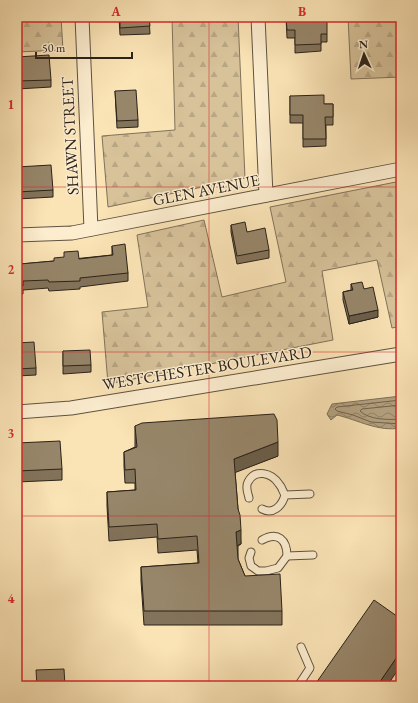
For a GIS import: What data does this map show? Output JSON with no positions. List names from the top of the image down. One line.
{"streets":{"street":["SHAWN STREET","GLEN AVENUE","WESTCHESTER BOULEVARD"]},"crossings":[["SHAWN STREET","GLEN AVENUE"]],"scale_bar":"50 m","north":"top","grid":{"columns":["A","B"],"rows":["1","2","3","4"]}}
